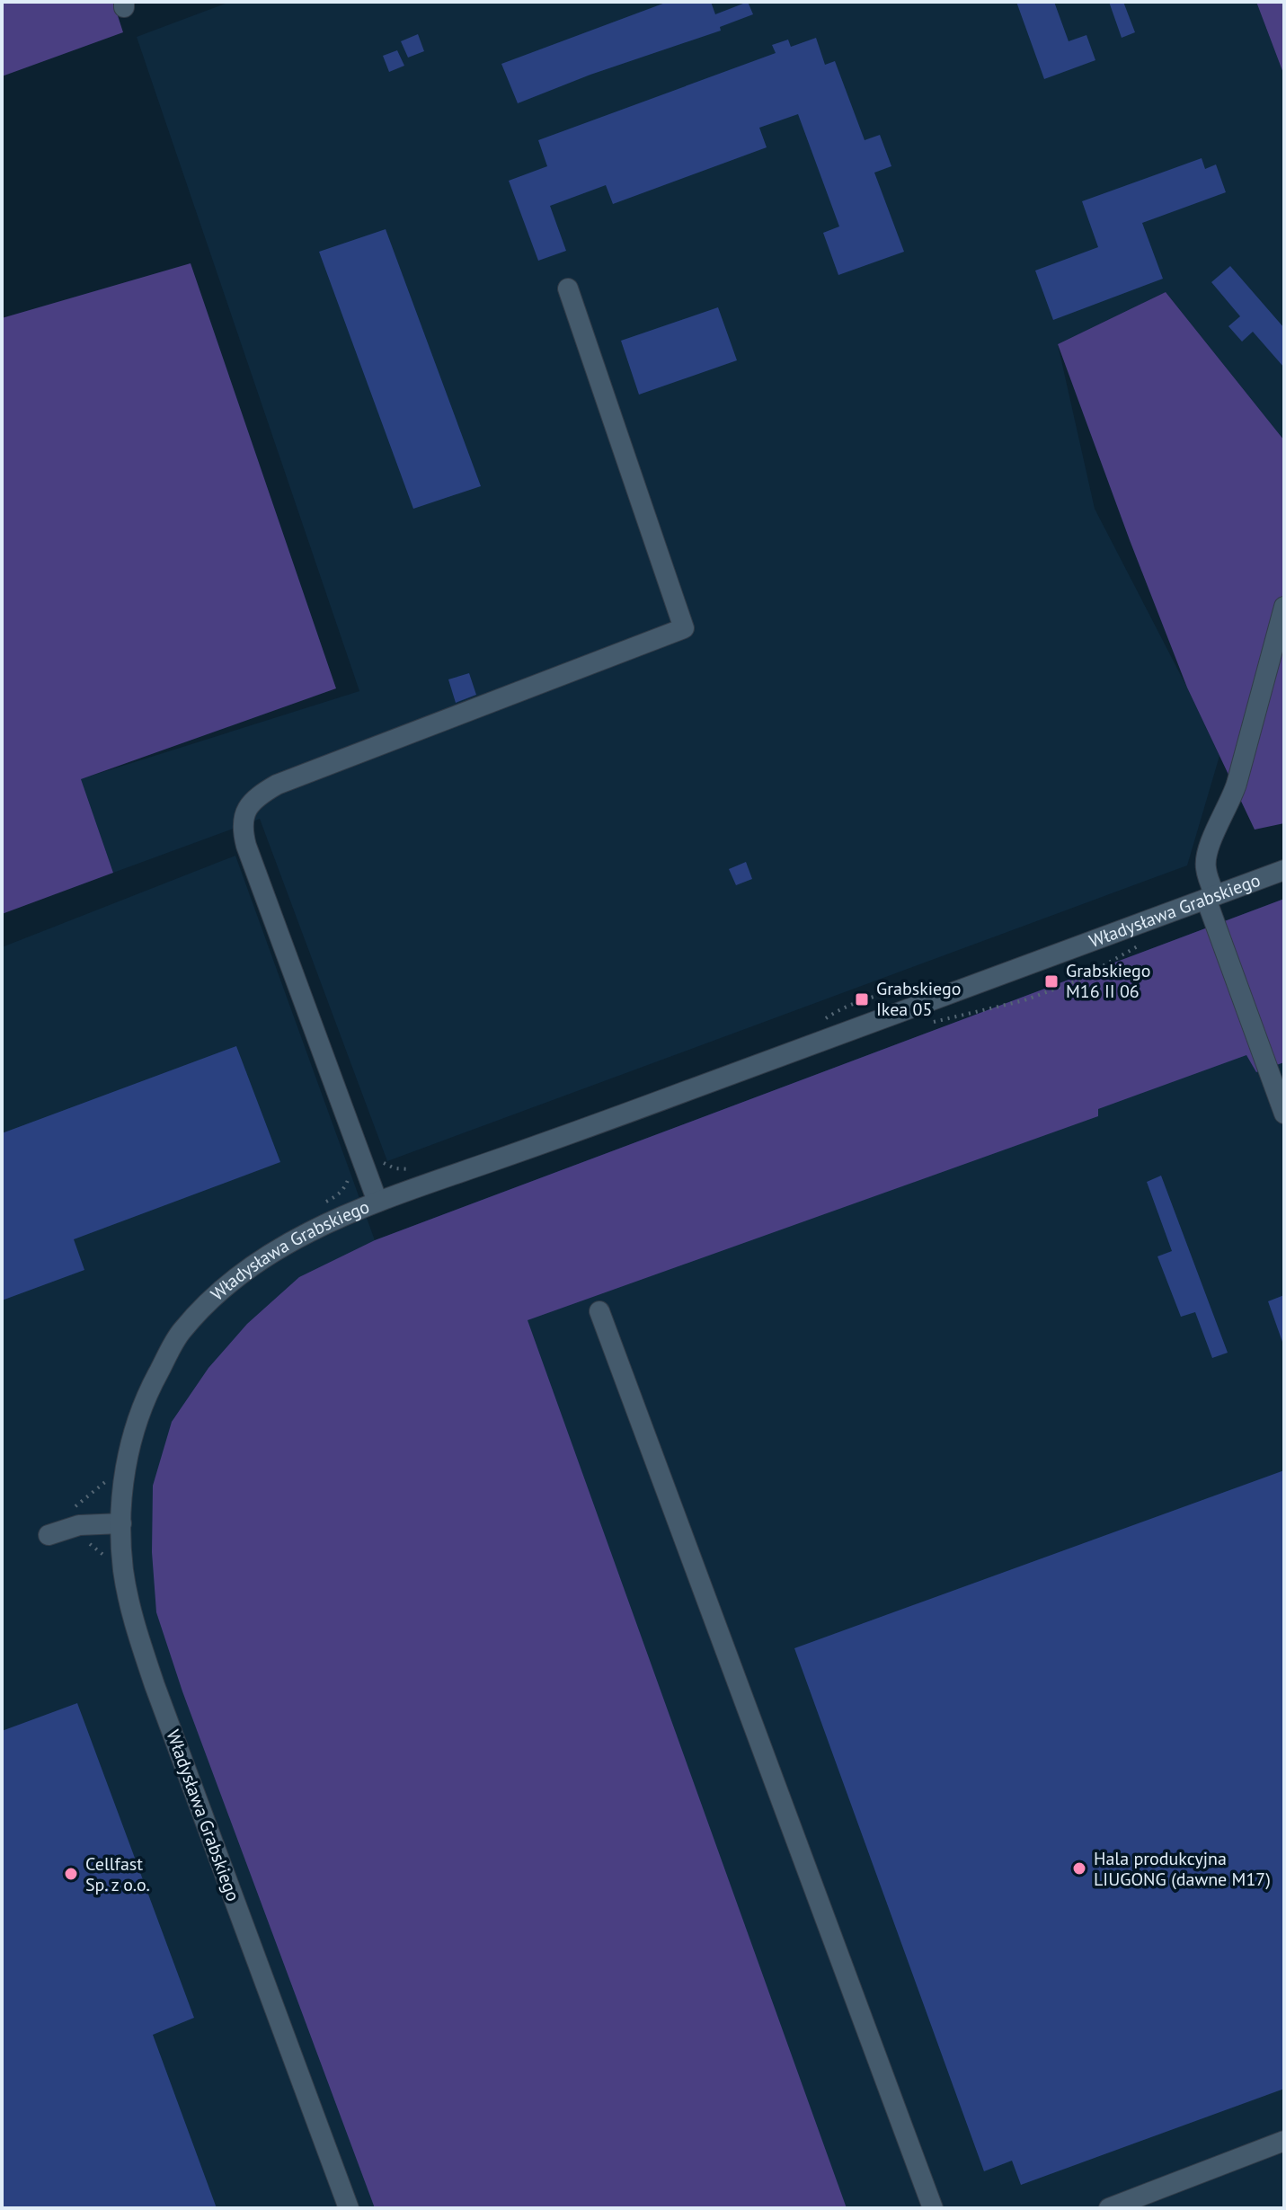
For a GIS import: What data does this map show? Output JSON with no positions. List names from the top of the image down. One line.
{"streets":{"street":["Władysława Grabskiego"]},"places":{"transit":["Grabskiego M16 II 06","Grabskiego Ikea 05"],"other":["Hala produkcyjna LIUGONG (dawne M17)","Cellfast Sp. z o.o."]}}
